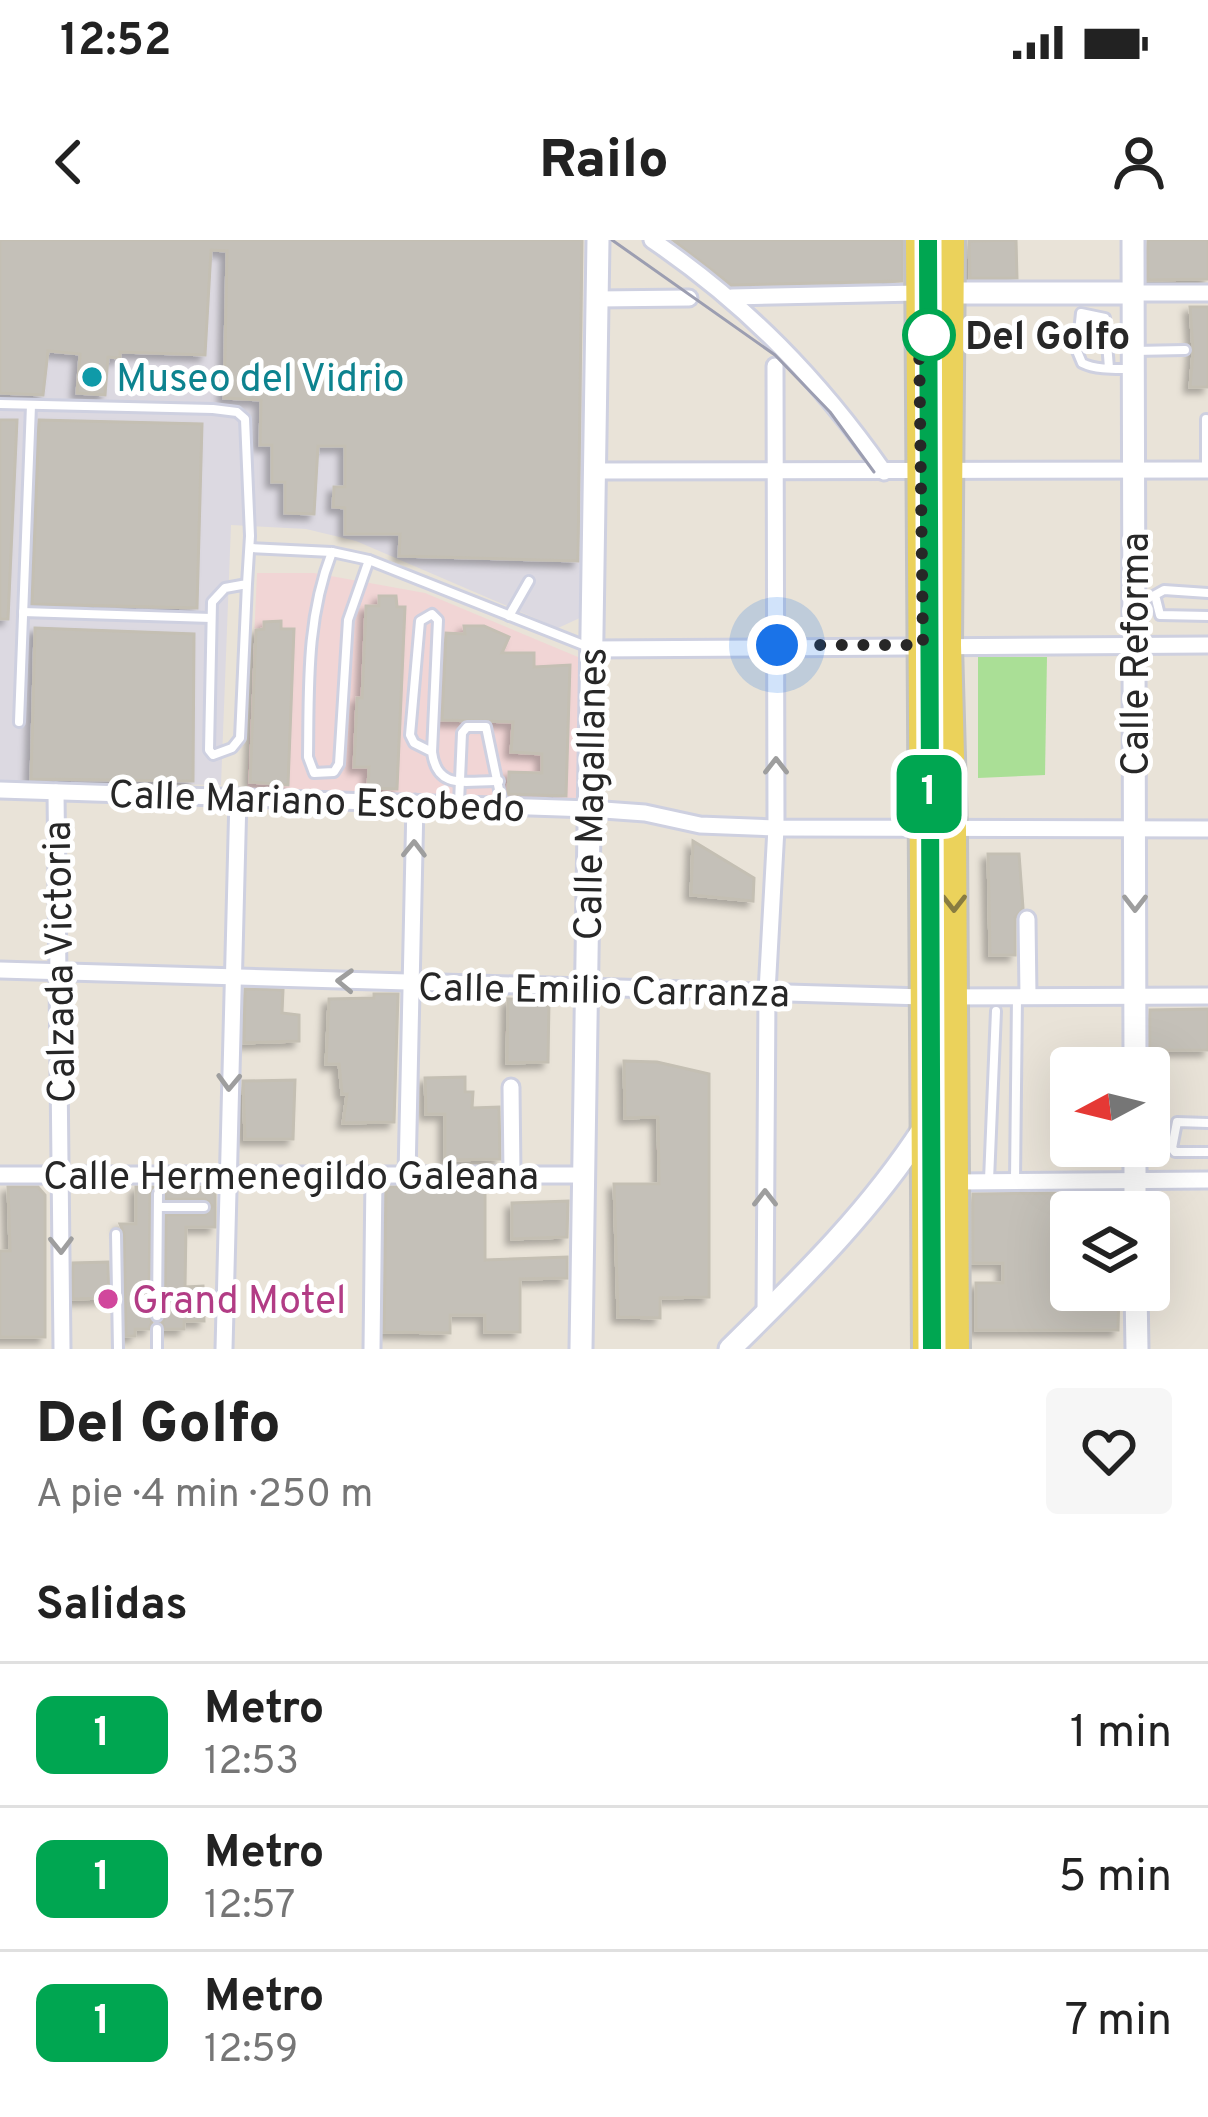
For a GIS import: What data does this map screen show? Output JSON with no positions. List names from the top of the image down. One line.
{"streets":{"street":["Calle Reforma","Calle Magallanes","Calle Mariano Escobedo","Calzada Victoria","Calle Emilio Carranza","Calle Hermenegildo Galeana"]},"crossings":[["Calle Reforma","Calle Mariano Escobedo"],["Calle Reforma","Calle Emilio Carranza"],["Calle Magallanes","Calle Mariano Escobedo"],["Calle Magallanes","Calle Emilio Carranza"],["Calle Magallanes","Calle Hermenegildo Galeana"],["Calle Mariano Escobedo","Calzada Victoria"],["Calzada Victoria","Calle Emilio Carranza"],["Calzada Victoria","Calle Hermenegildo Galeana"]],"places":["Del Golfo","Museo del Vidrio","Grand Motel"],"lines":["metro line 1"],"north":"left","page":{"status":"12:52","header":"Railo","on_map":"1","heading":[["Del Golfo","A pie · 4 min · 250 m"],"Salidas"],"list":[{"mark":"1","name":"Metro","note":"12:53","value":"1 min"},{"mark":"1","name":"Metro","note":"12:57","value":"5 min"},{"mark":"1","name":"Metro","note":"12:59","value":"7 min"}]}}
